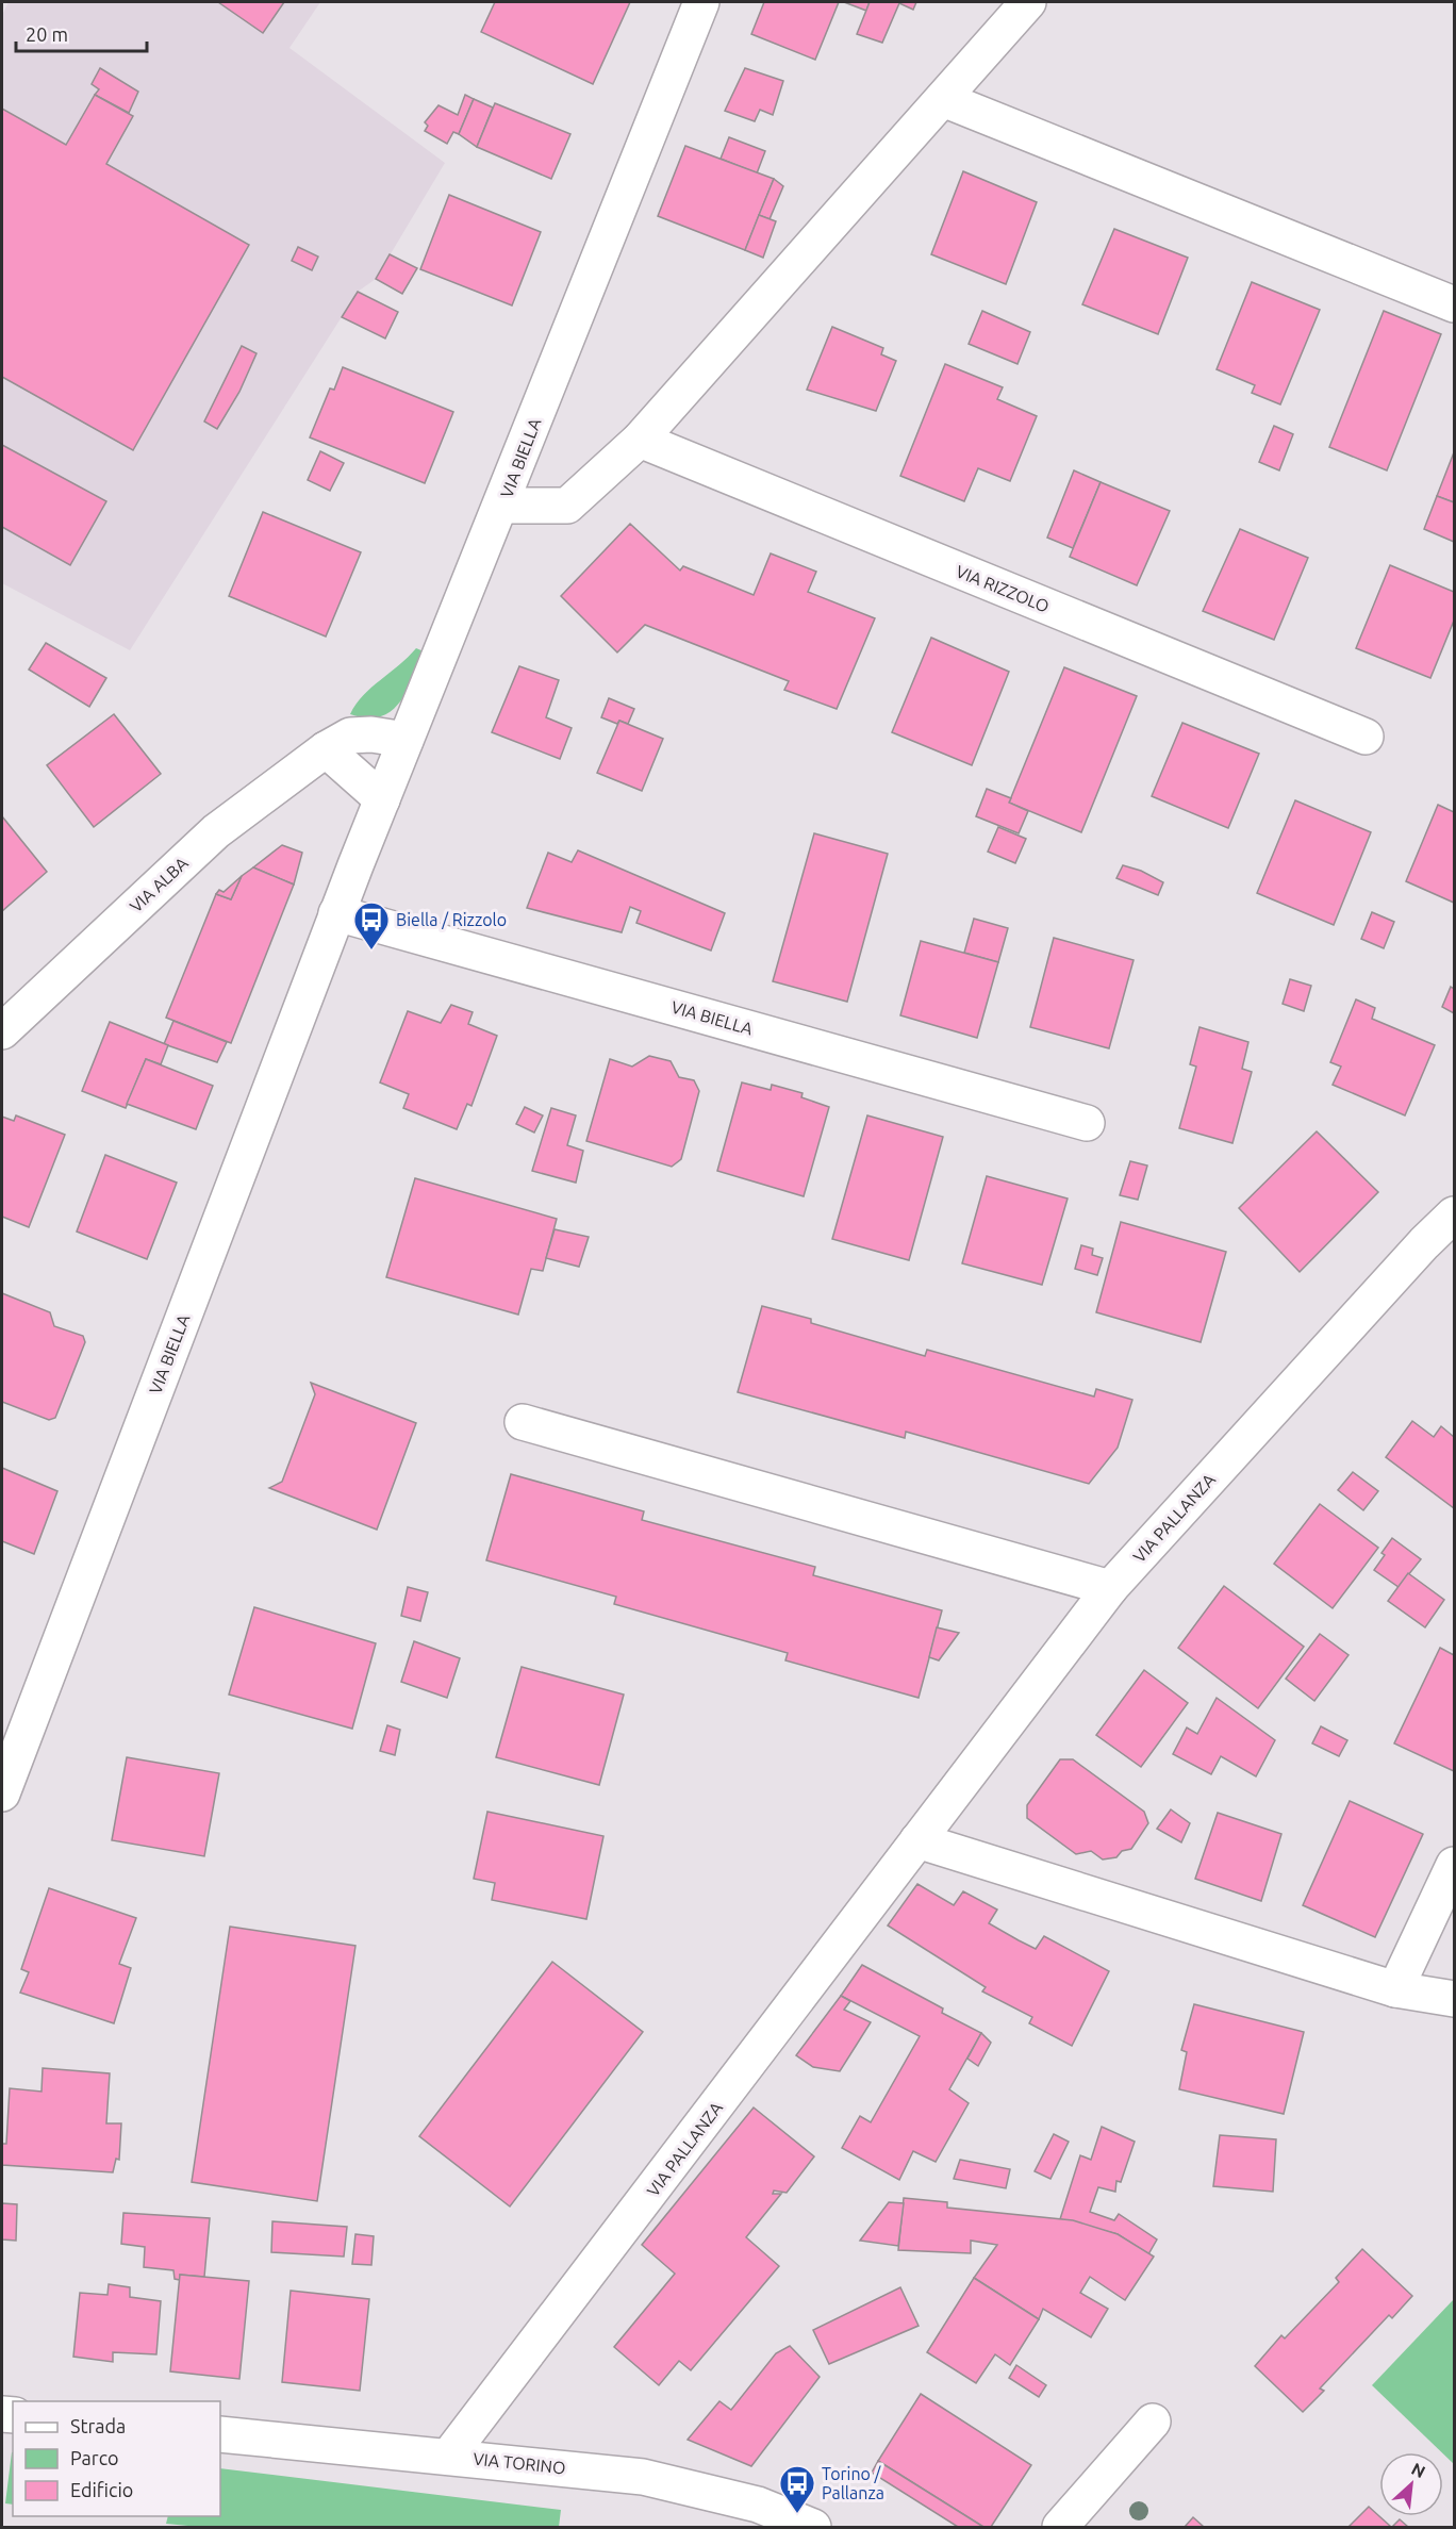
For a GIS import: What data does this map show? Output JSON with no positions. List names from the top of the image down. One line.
{"streets":{"street":["VIA BIELLA","VIA RIZZOLO","VIA ALBA","VIA PALLANZA","VIA TORINO"]},"crossings":[["VIA BIELLA","VIA ALBA"],["VIA PALLANZA","VIA TORINO"]],"places":{"bus stop":["Biella / Rizzolo","Torino / Pallanza"]},"legend":["Strada","Parco","Edificio"],"scale_bar":"20 m","north":"top right"}
